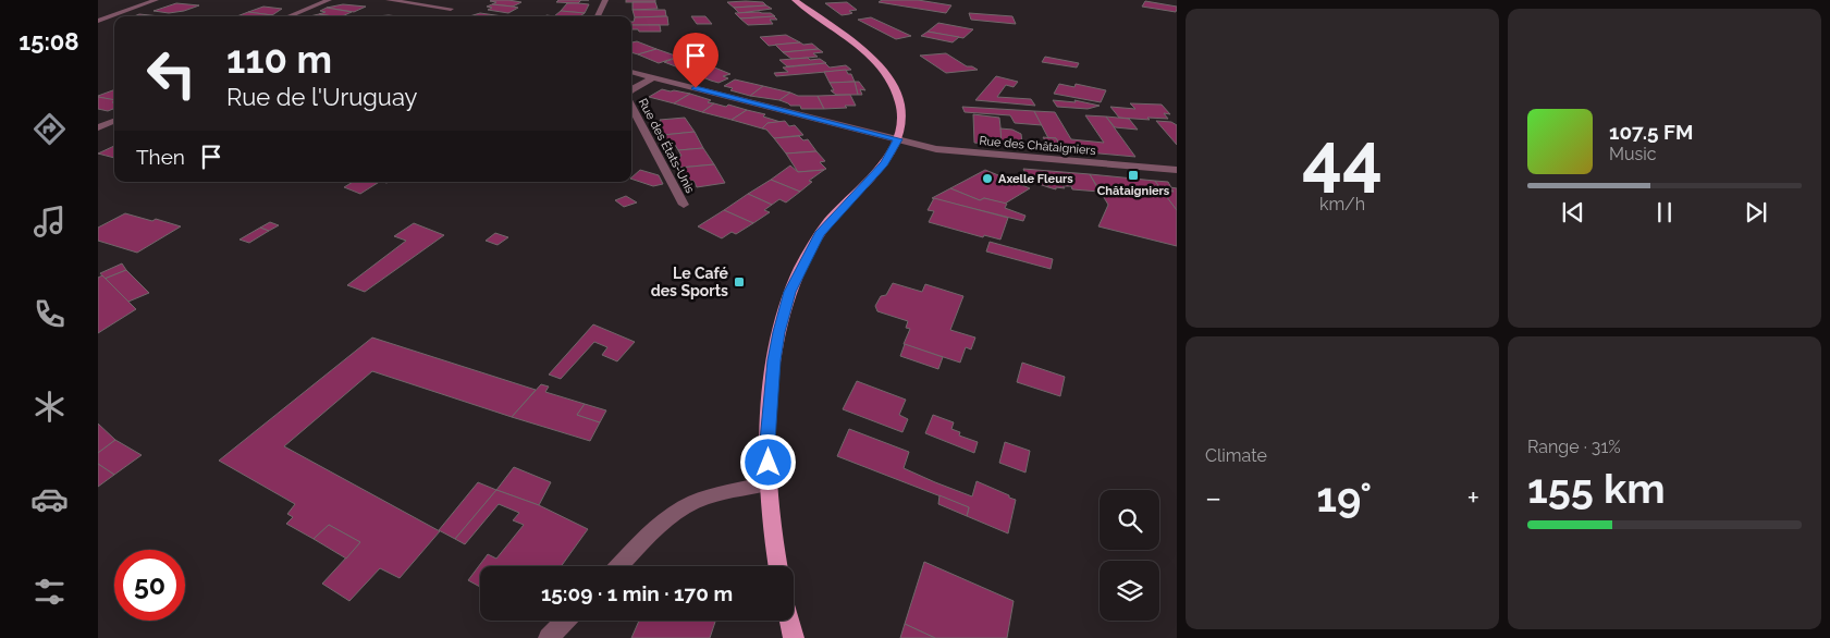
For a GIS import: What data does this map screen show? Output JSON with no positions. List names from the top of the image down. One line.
{"streets":{"street":["Rue des États-Unis","Rue des Châtaigniers"]},"crossings":[["Rue des États-Unis","Rue des Châtaigniers"]],"places":{"transit":["Châtaigniers","Le Café des Sports"],"other":["Axelle Fleurs"]},"page":{"tabs":"15:08","tile":[["44","km/h"],"Climate",["Range · 31%","155 km"]],"turn":["110 m","Rue de l'Uruguay"],"song":["107.5 FM","Music"],"then":"Then","heat":["−","19°","+"],"limit":"50","trip":"15:09 · 1 min · 170 m"}}
